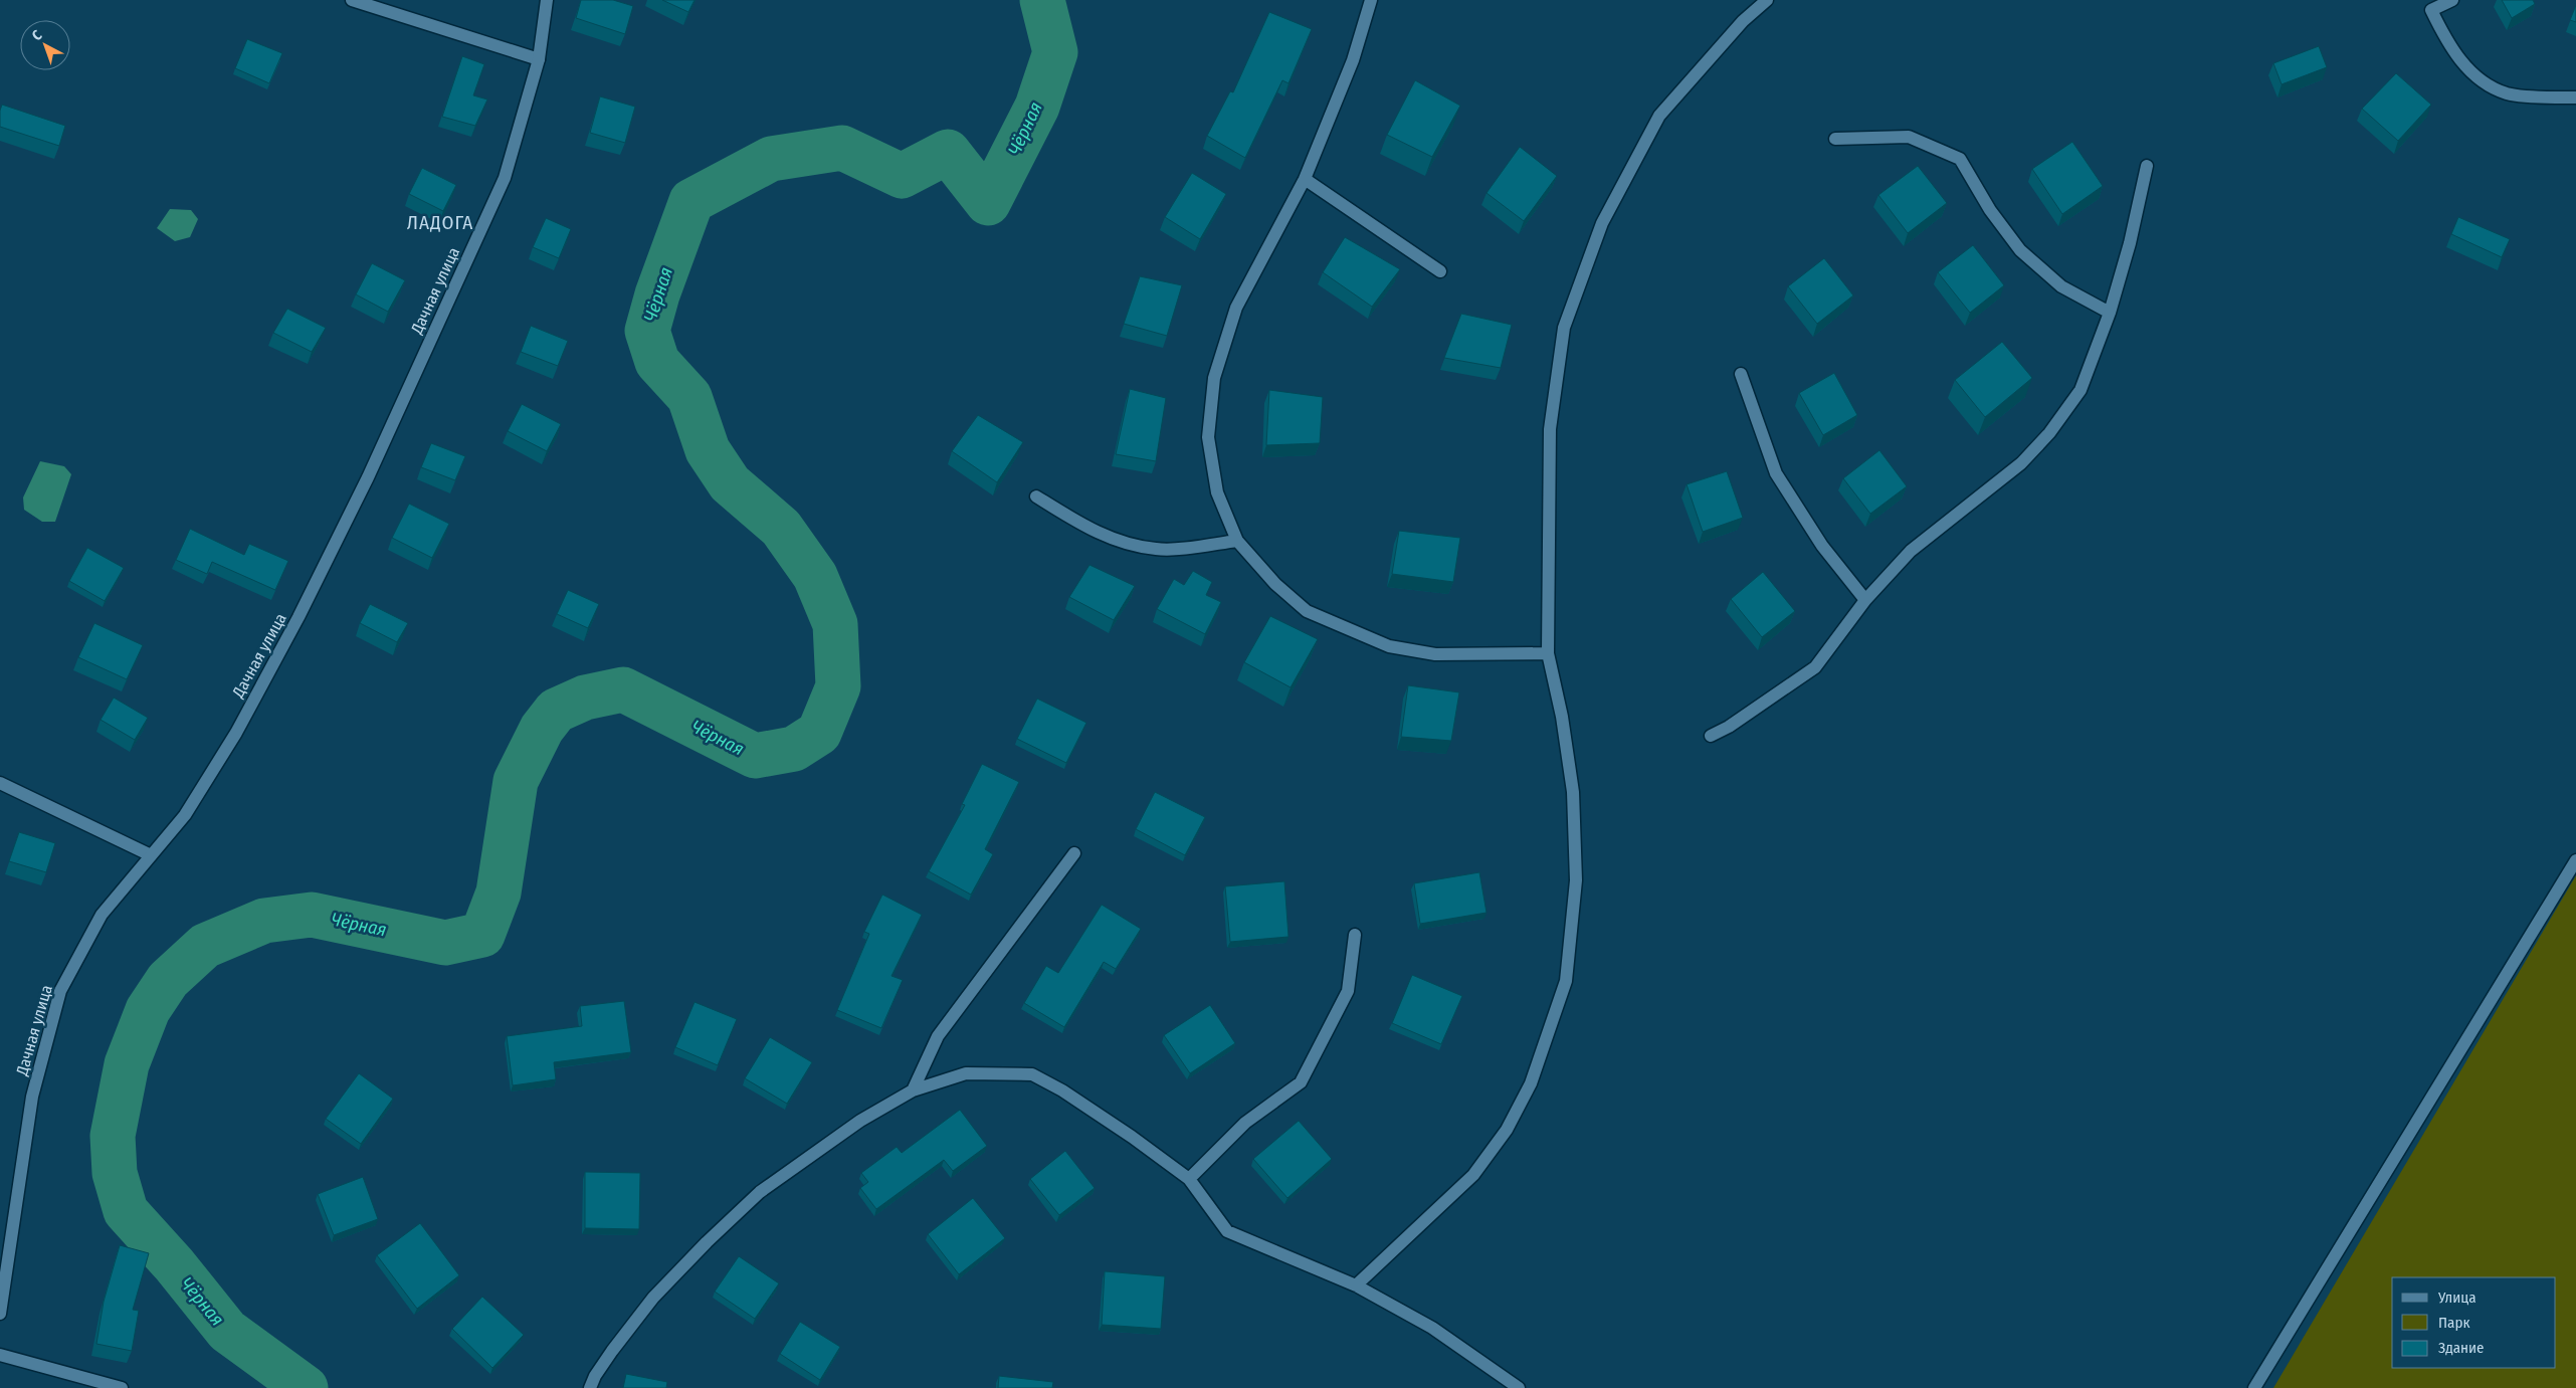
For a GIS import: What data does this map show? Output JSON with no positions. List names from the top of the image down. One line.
{"streets":{"street":["Дачная улица"]},"districts":["ЛАДОГА"],"water":["Чёрная"],"legend":["Улица","Парк","Здание"],"north":"top left"}
